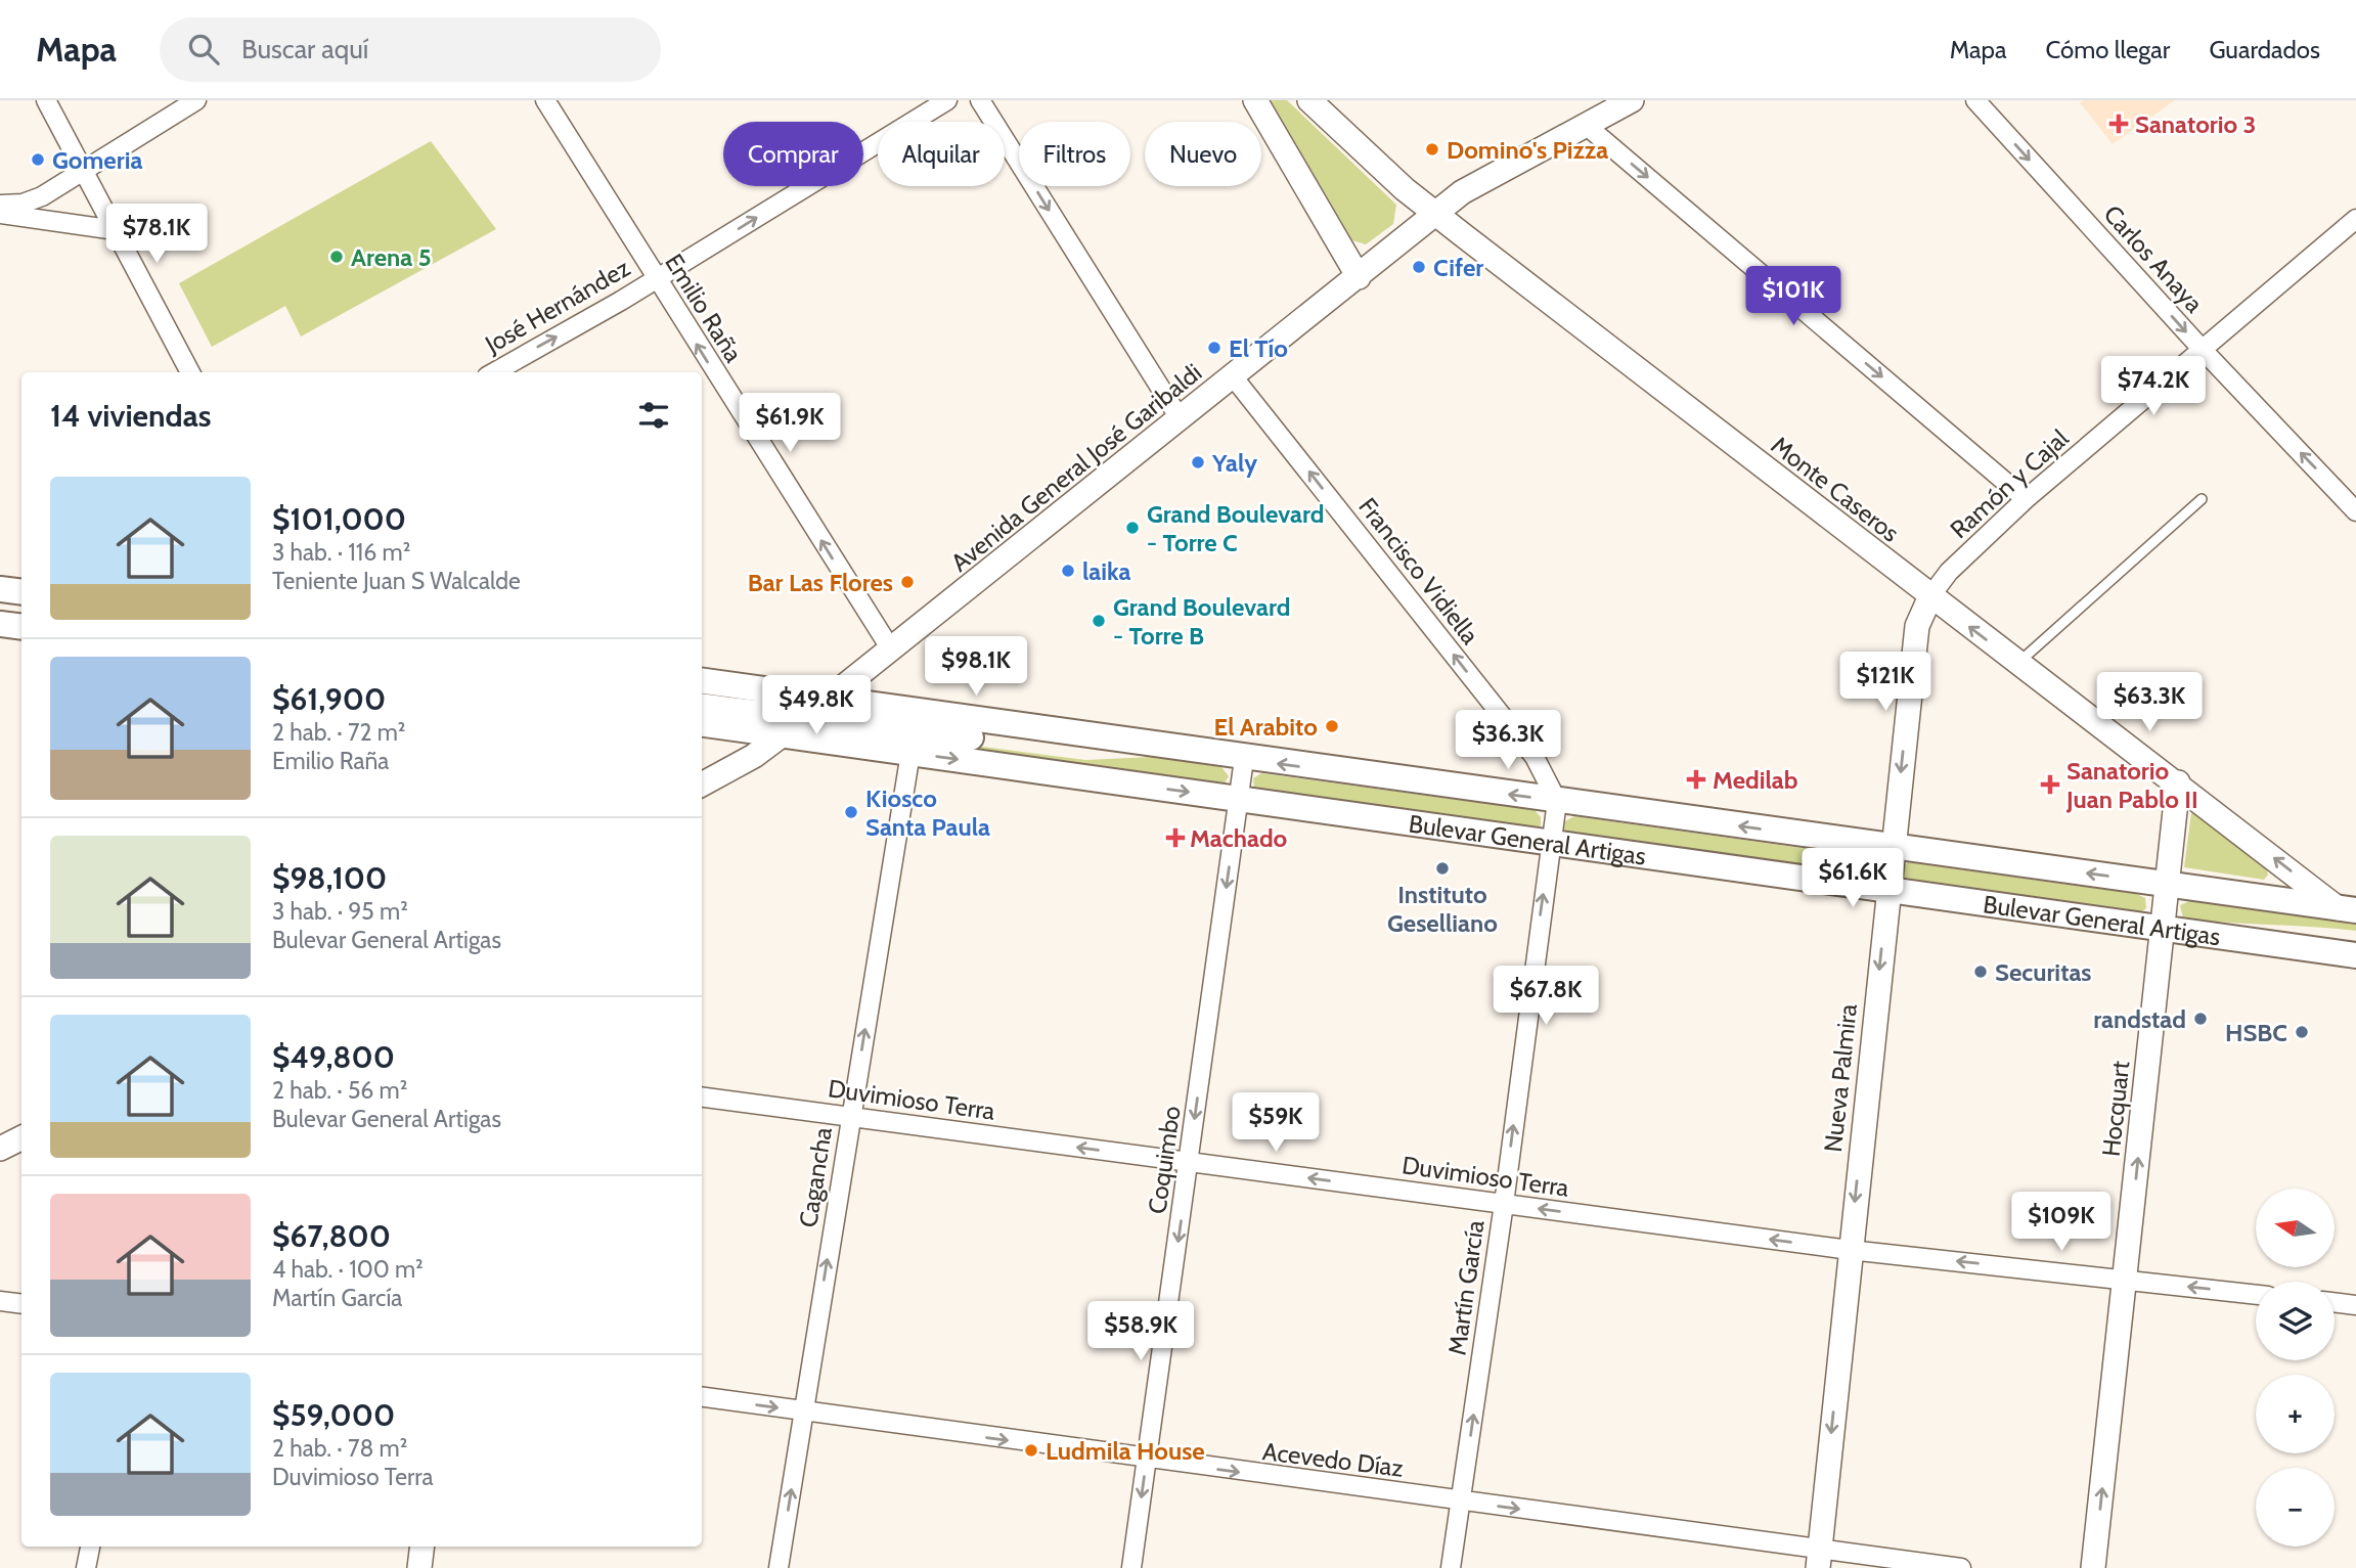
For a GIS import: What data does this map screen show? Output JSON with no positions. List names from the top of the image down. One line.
{"streets":{"main road":["Bulevar General Artigas"],"street":["Carlos Anaya","José Hernández","Emilio Raña","Avenida General José Garibaldi","Ramón y Cajal","Monte Caseros","Francisco Vidiella","Nueva Palmira","Duvimioso Terra","Hocquart","Coquimbo","Cagancha","Martín García","Acevedo Díaz"]},"crossings":[["Carlos Anaya","Ramón y Cajal"],["José Hernández","Emilio Raña"],["Emilio Raña","Avenida General José Garibaldi"],["Avenida General José Garibaldi","Monte Caseros"],["Avenida General José Garibaldi","Francisco Vidiella"],["Avenida General José Garibaldi","Bulevar General Artigas"],["Ramón y Cajal","Monte Caseros"],["Ramón y Cajal","Nueva Palmira"],["Monte Caseros","Bulevar General Artigas"],["Monte Caseros","Nueva Palmira"],["Monte Caseros","Hocquart"],["Francisco Vidiella","Bulevar General Artigas"],["Francisco Vidiella","Martín García"],["Bulevar General Artigas","Nueva Palmira"],["Bulevar General Artigas","Hocquart"],["Bulevar General Artigas","Coquimbo"],["Bulevar General Artigas","Cagancha"],["Bulevar General Artigas","Martín García"],["Nueva Palmira","Duvimioso Terra"],["Nueva Palmira","Acevedo Díaz"],["Duvimioso Terra","Hocquart"],["Duvimioso Terra","Coquimbo"],["Duvimioso Terra","Cagancha"],["Duvimioso Terra","Martín García"],["Coquimbo","Acevedo Díaz"],["Cagancha","Acevedo Díaz"],["Martín García","Acevedo Díaz"]],"one_way":["José Hernández","Emilio Raña","Francisco Vidiella","Nueva Palmira","Duvimioso Terra","Hocquart","Coquimbo","Cagancha","Martín García","Acevedo Díaz"],"places":{"health":["Sanatorio 3","Medilab","Sanatorio Juan Pablo II","Machado"],"other":["Domino's Pizza","Gomeria","Arena 5","Cifer","El Tío","Yaly","Grand Boulevard - Torre C","laika","Bar Las Flores","Grand Boulevard - Torre B","El Arabito","Kiosco Santa Paula","Instituto Geselliano","Securitas","randstad","HSBC","Ludmila House"]},"north":"left","page":{"header":"Mapa","search":"Buscar aquí","nav":["Mapa","Cómo llegar","Guardados"],"chip":["Comprar","Alquilar","Filtros","Nuevo"],"price":["$78.1K","$101K","$74.2K","$61.9K","$98.1K","$121K","$63.3K","$49.8K","$36.3K","$61.6K","$67.8K","$59K","$109K","$58.9K"],"heading":"14 viviendas","list":[{"name":"$101,000","note":"3 hab. · 116 m² · Teniente Juan S Walcalde"},{"name":"$61,900","note":"2 hab. · 72 m² · Emilio Raña"},{"name":"$98,100","note":"3 hab. · 95 m² · Bulevar General Artigas"},{"name":"$49,800","note":"2 hab. · 56 m² · Bulevar General Artigas"},{"name":"$67,800","note":"4 hab. · 100 m² · Martín García"},{"name":"$59,000","note":"2 hab. · 78 m² · Duvimioso Terra"}],"map_buttons":["+","−"]}}
